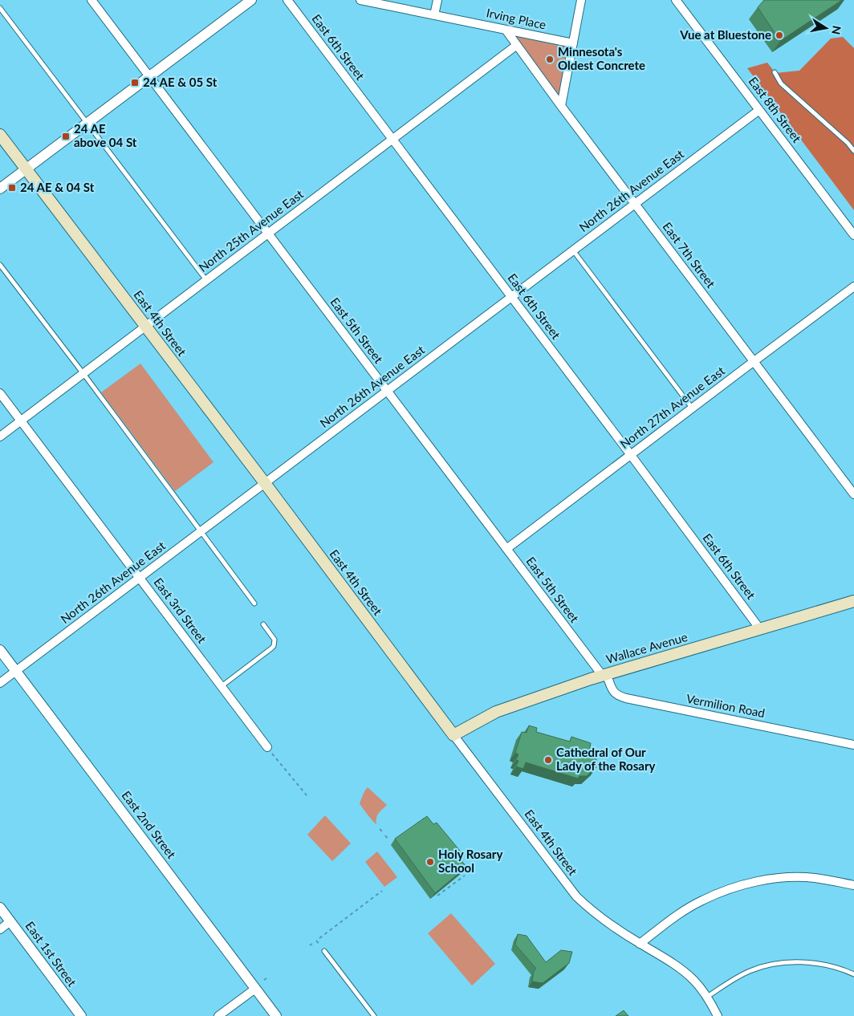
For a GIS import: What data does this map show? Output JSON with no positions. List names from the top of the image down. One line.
{"streets":{"main road":["East 4th Street","Wallace Avenue"],"street":["Irving Place","East 6th Street","East 8th Street","North 26th Avenue East","North 25th Avenue East","East 7th Street","East 5th Street","North 27th Avenue East","East 3rd Street","Vermilion Road","East 2nd Street","East 1st Street"]},"crossings":[["Irving Place","East 7th Street"],["East 6th Street","North 26th Avenue East"],["East 6th Street","North 25th Avenue East"],["East 6th Street","North 27th Avenue East"],["East 6th Street","Wallace Avenue"],["East 8th Street","North 26th Avenue East"],["North 26th Avenue East","East 7th Street"],["North 26th Avenue East","East 4th Street"],["North 26th Avenue East","East 5th Street"],["North 26th Avenue East","East 3rd Street"],["North 26th Avenue East","East 2nd Street"],["North 25th Avenue East","East 7th Street"],["North 25th Avenue East","East 4th Street"],["North 25th Avenue East","East 5th Street"],["North 25th Avenue East","East 3rd Street"],["East 7th Street","North 27th Avenue East"],["East 4th Street","Wallace Avenue"],["East 5th Street","North 27th Avenue East"],["East 5th Street","Wallace Avenue"],["East 5th Street","Vermilion Road"],["Wallace Avenue","Vermilion Road"]],"places":{"other":["Vue at Bluestone","Minnesota's Oldest Concrete","Cathedral of Our Lady of the Rosary","Holy Rosary School"],"transit":["24 AE & 05 St","24 AE above 04 St","24 AE & 04 St"]},"north":"right"}
